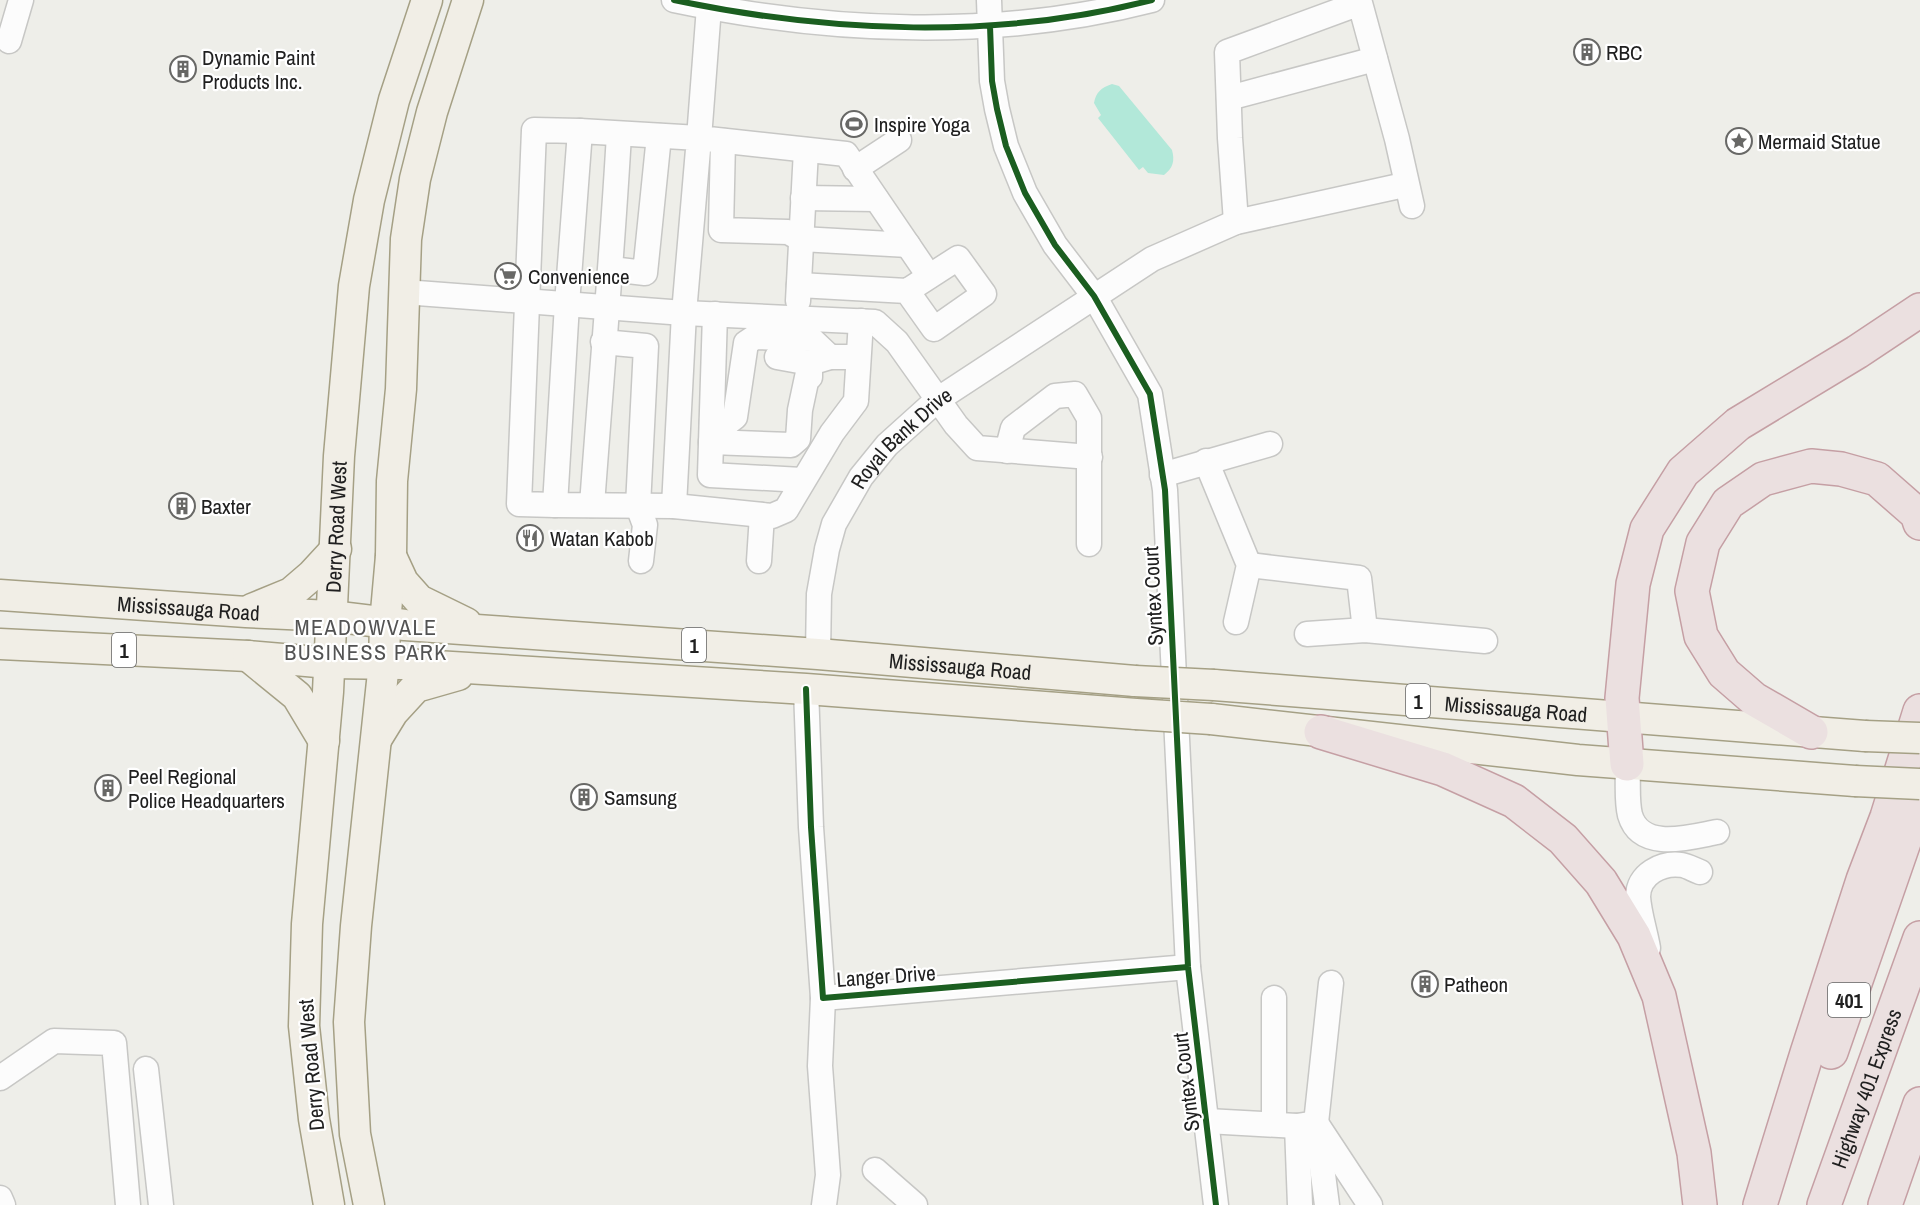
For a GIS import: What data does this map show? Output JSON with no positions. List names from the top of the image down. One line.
{"streets":{"highway":["401","Highway 401 Express"],"main road":["Derry Road West","Mississauga Road","1"],"street":["Royal Bank Drive","Syntex Court","Langer Drive"]},"crossings":[["Royal Bank Drive","Syntex Court"],["Royal Bank Drive","Mississauga Road"],["Derry Road West","Mississauga Road"],["Syntex Court","Langer Drive"],["Mississauga Road","Langer Drive"]],"districts":["MEADOWVALE BUSINESS PARK"],"places":{"building":["RBC","Dynamic Paint Products Inc.","Baxter","Peel Regional Police Headquarters","Samsung","Patheon"],"sports":["Inspire Yoga"],"place":["Mermaid Statue"],"supermarket":["Convenience"],"restaurant":["Watan Kabob"]}}
